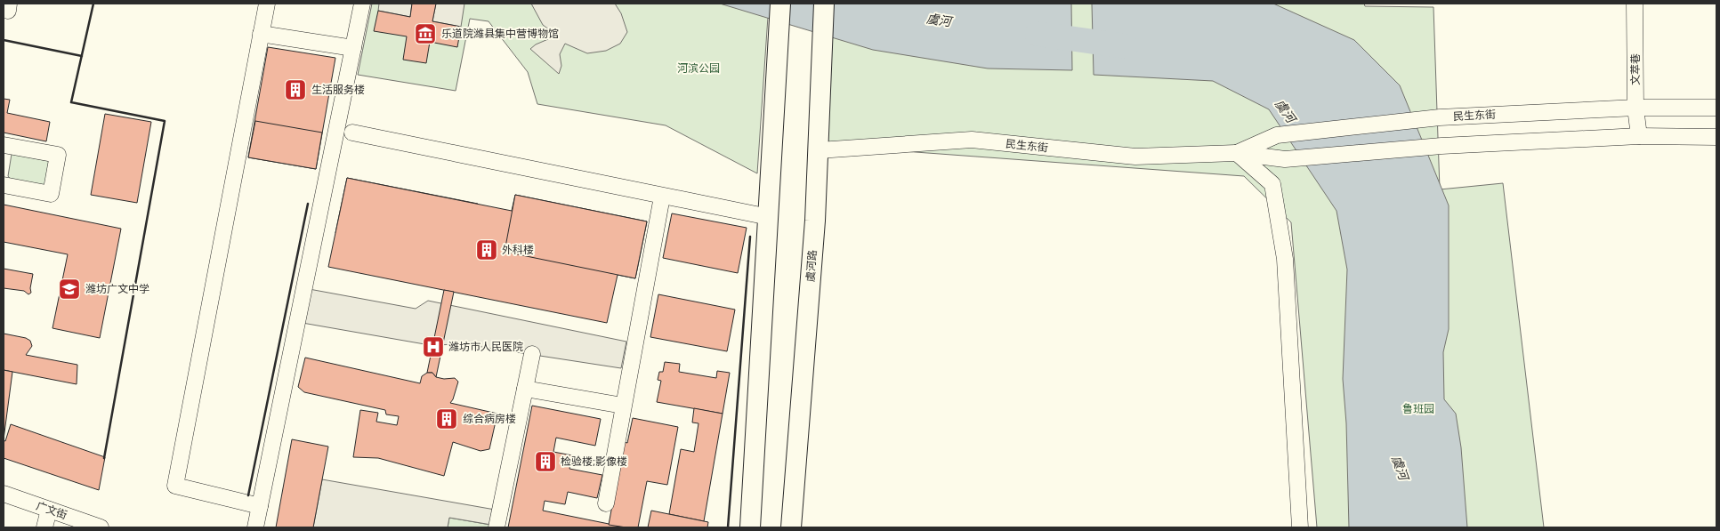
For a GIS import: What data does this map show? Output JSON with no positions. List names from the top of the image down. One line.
{"streets":{"main road":["虞河路"],"street":["文萃巷","民生东街","广文街"]},"crossings":[["文萃巷","民生东街"],["民生东街","虞河路"]],"water":["虞河"],"parks":["河滨公园","鲁班园"],"places":{"museum":["乐道院潍县集中营博物馆"],"building":["生活服务楼","外科楼","综合病房楼","检验楼;影像楼"],"school or university":["潍坊广文中学"],"hospital":["潍坊市人民医院"]}}
